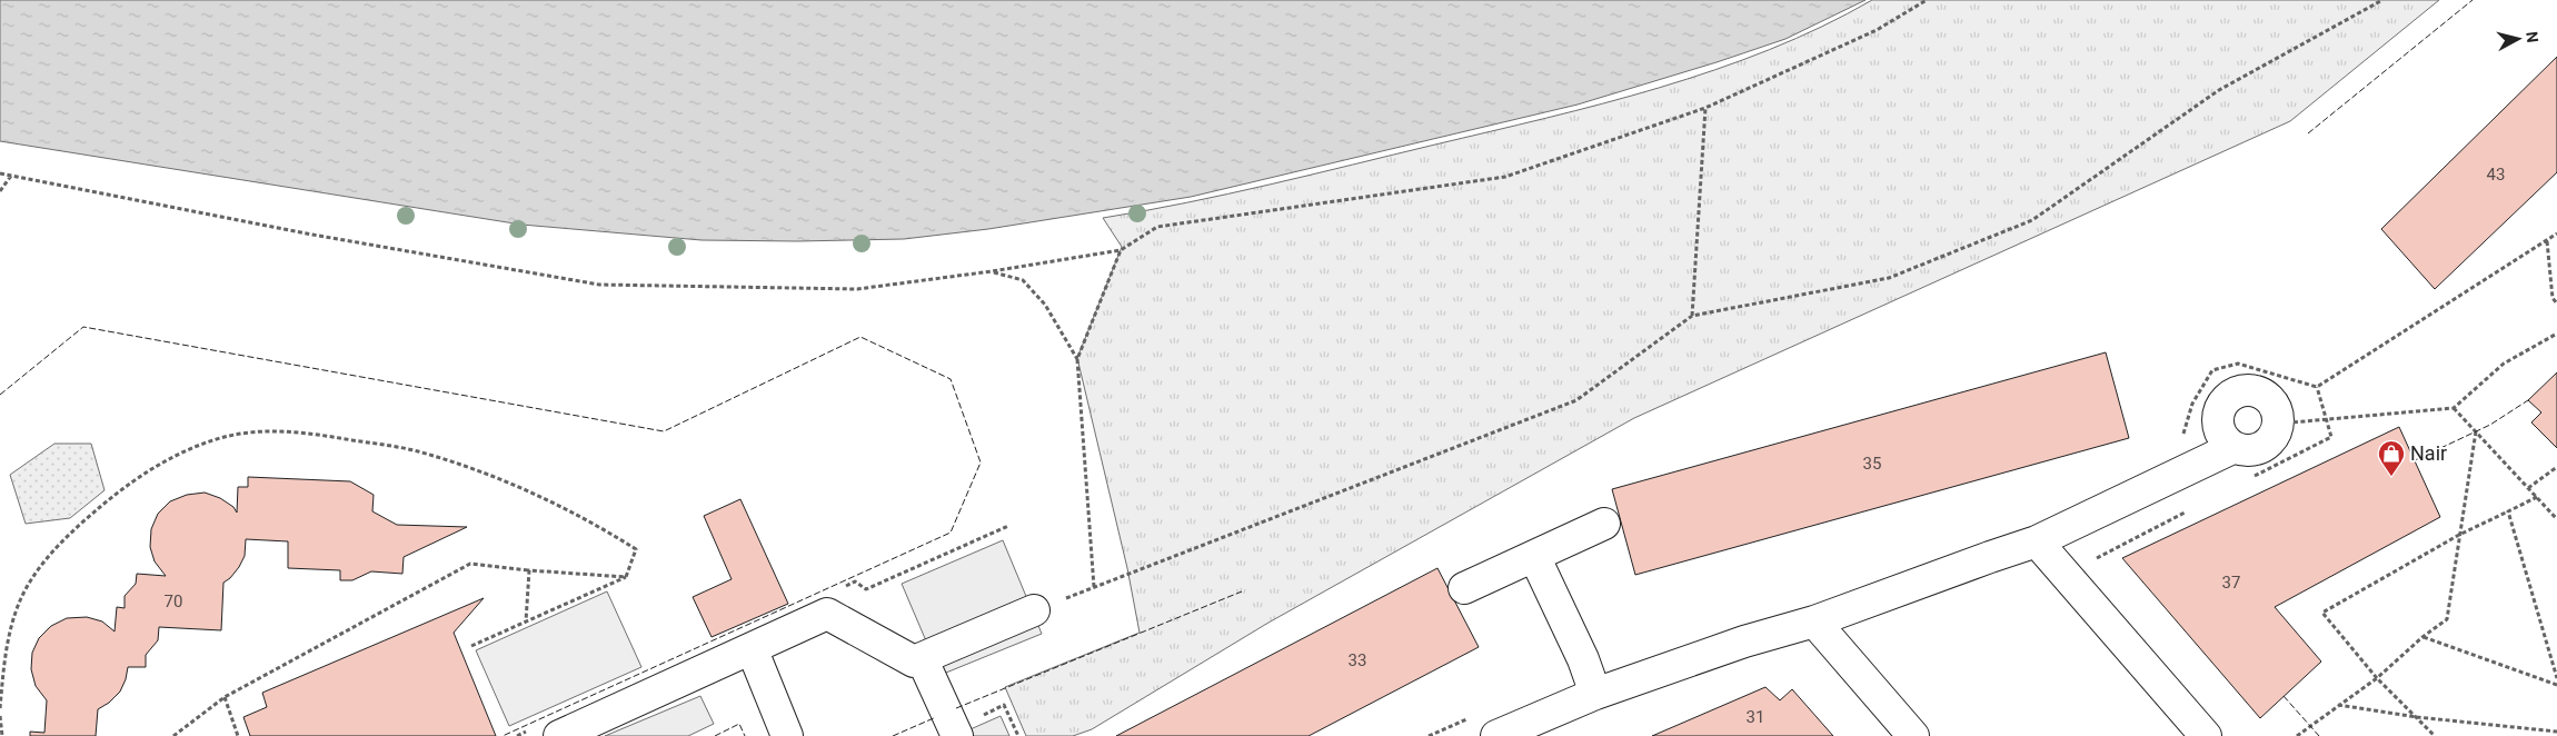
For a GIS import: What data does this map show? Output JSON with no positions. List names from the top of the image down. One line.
{"places":{"shop":["Nair"]},"house_numbers":["43","35","37","70","33","31"],"north":"right"}
